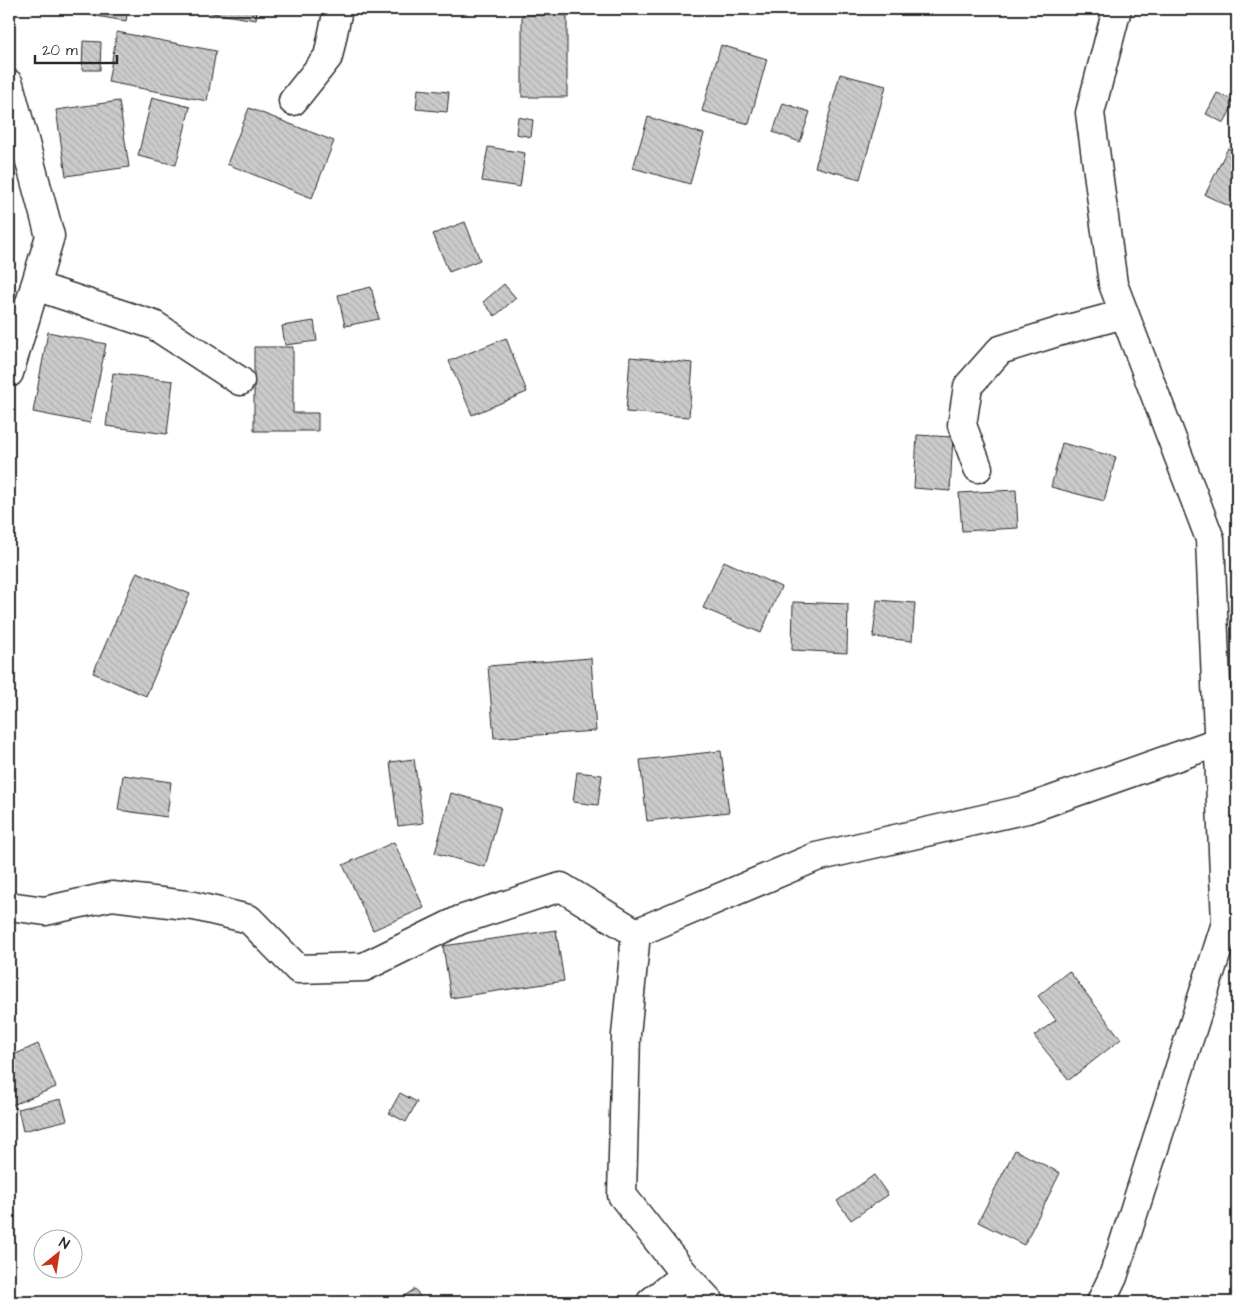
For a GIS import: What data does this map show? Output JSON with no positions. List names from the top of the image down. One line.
{"scale_bar":"20 m","north":"top right"}
